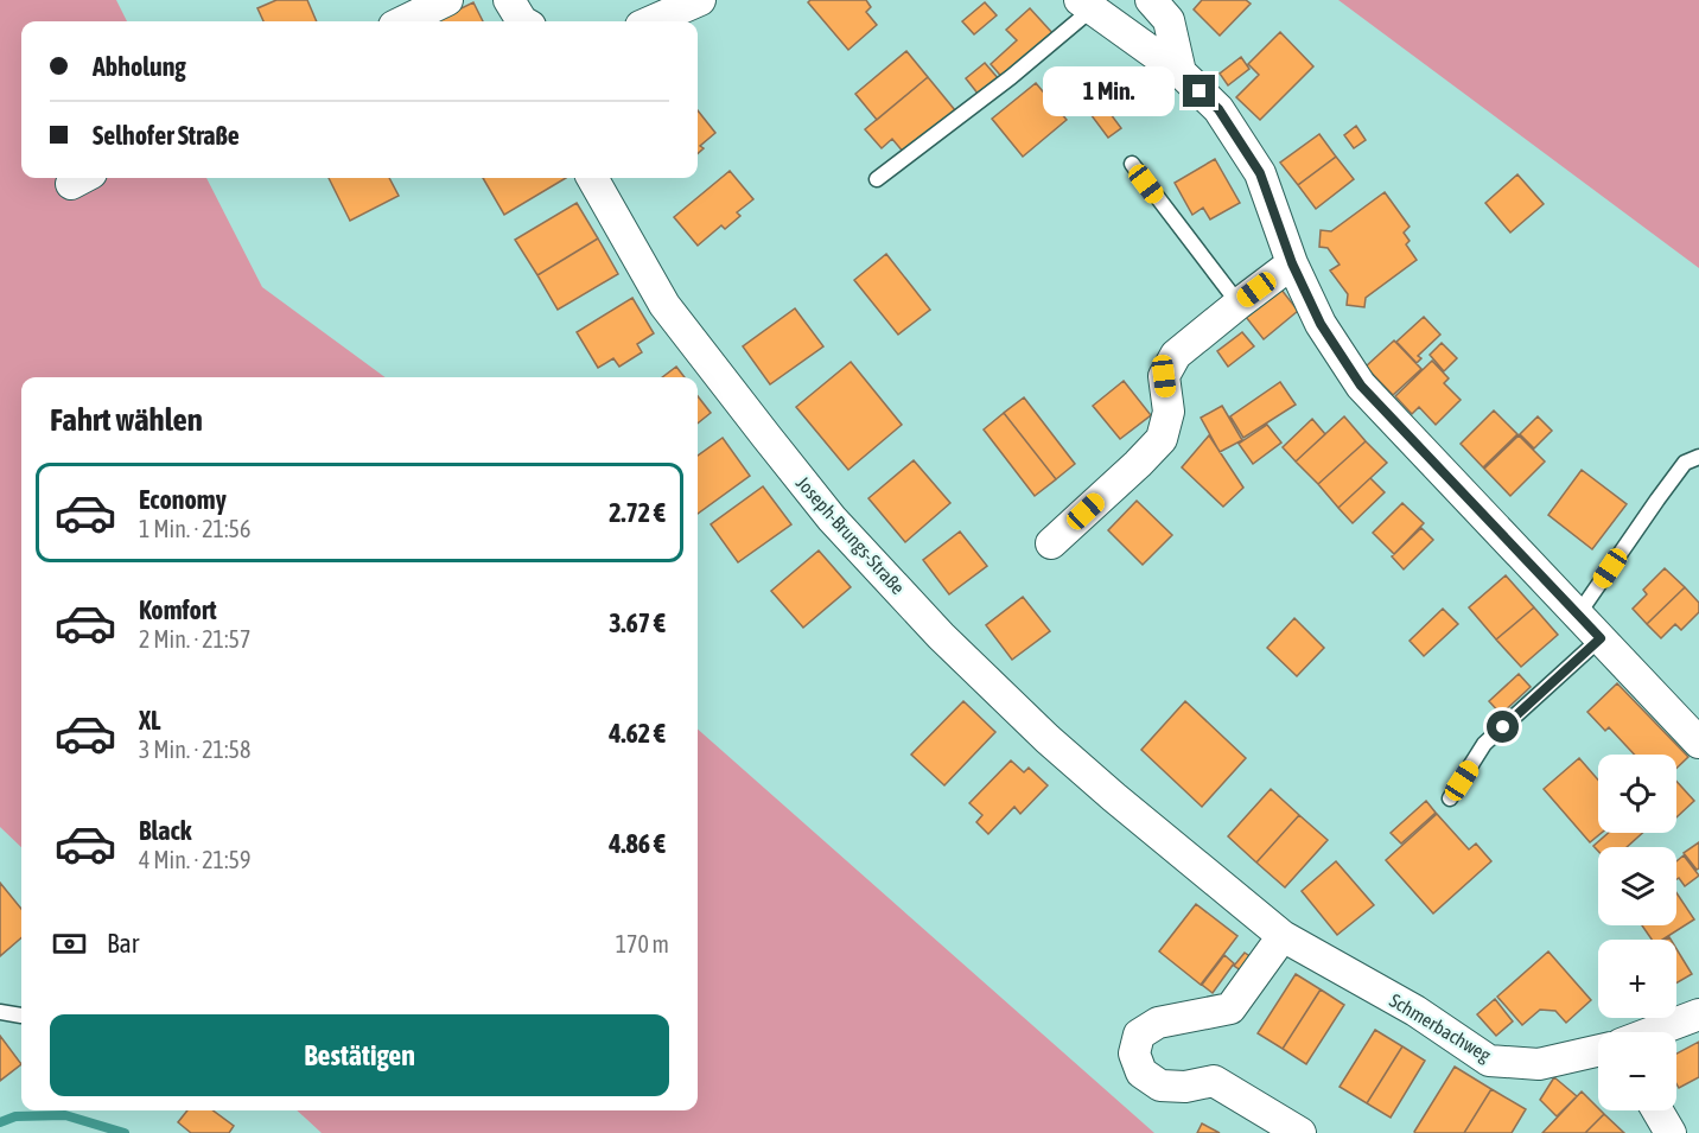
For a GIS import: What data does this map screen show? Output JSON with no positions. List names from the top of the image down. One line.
{"streets":{"street":["Joseph-Brungs-Straße","Schmerbachweg"]},"crossings":[["Joseph-Brungs-Straße","Schmerbachweg"]],"page":{"banner":["Abholung","Selhofer Straße"],"bubble":"1 Min.","heading":"Fahrt wählen","list":[{"name":"Economy","note":"1 Min. · 21:56","value":"2.72 €"},{"name":"Komfort","note":"2 Min. · 21:57","value":"3.67 €"},{"name":"XL","note":"3 Min. · 21:58","value":"4.62 €"},{"name":"Black","note":"4 Min. · 21:59","value":"4.86 €"}],"map_buttons":["+","−"],"pay":["Bar","170 m"],"buttons":"Bestätigen"}}
